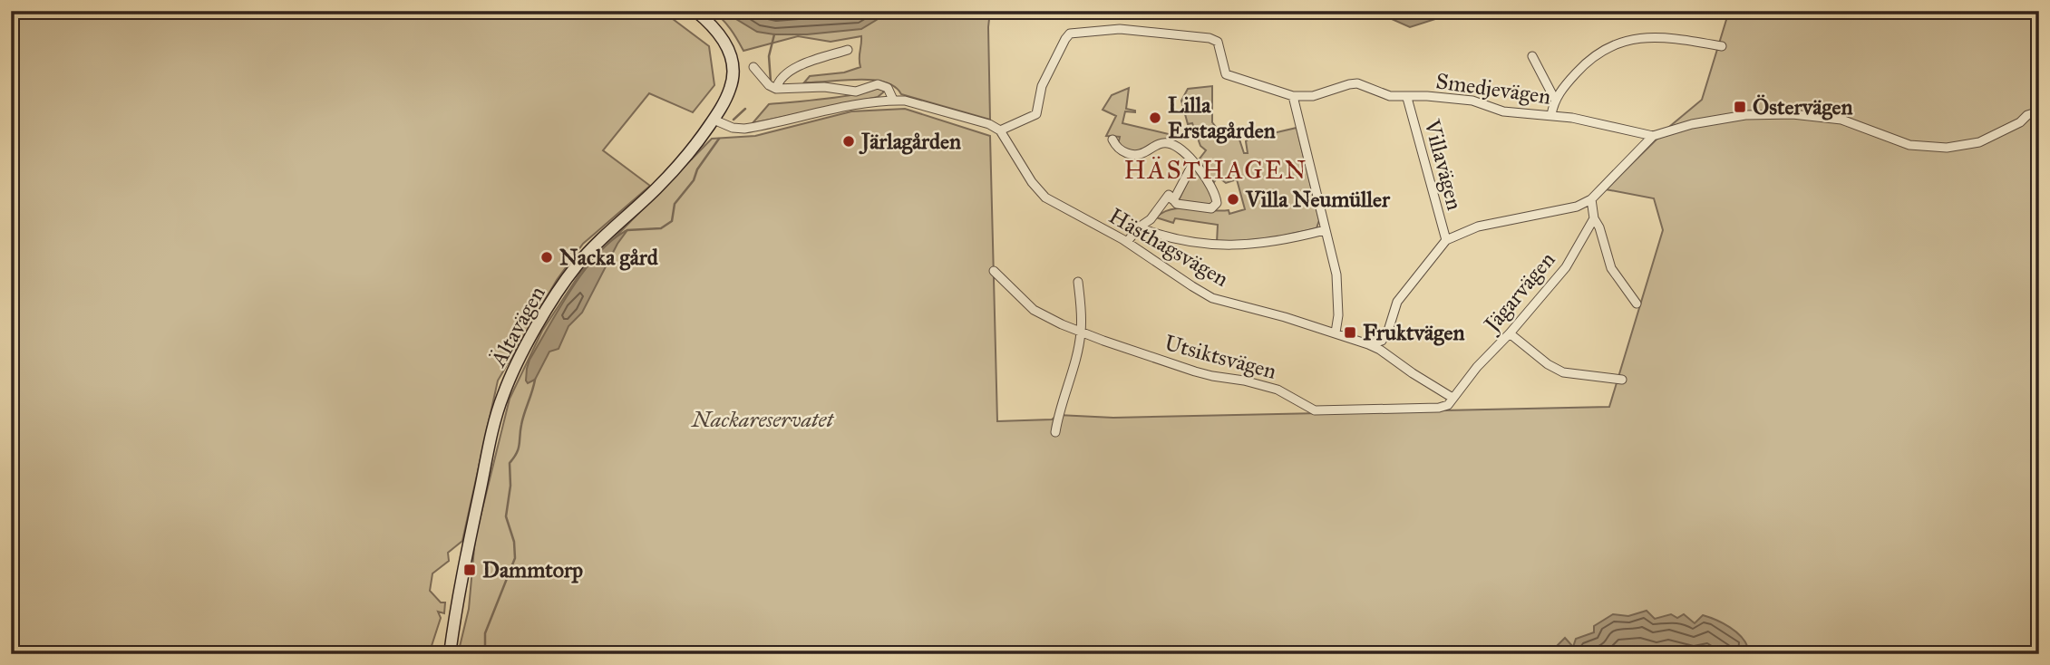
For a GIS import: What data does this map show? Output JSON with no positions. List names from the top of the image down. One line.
{"streets":{"main road":["Ältavägen"],"street":["Smedjevägen","Villavägen","Hästhagsvägen","Jägarvägen","Utsiktsvägen"]},"crossings":[["Smedjevägen","Villavägen"],["Smedjevägen","Hästhagsvägen"],["Hästhagsvägen","Jägarvägen"],["Hästhagsvägen","Utsiktsvägen"],["Jägarvägen","Utsiktsvägen"]],"districts":["HÄSTHAGEN"],"parks":["Nackareservatet"],"places":{"transit":["Östervägen","Fruktvägen","Dammtorp"],"other":["Lilla Erstagården","Järlagården","Villa Neumüller","Nacka gård"]}}
